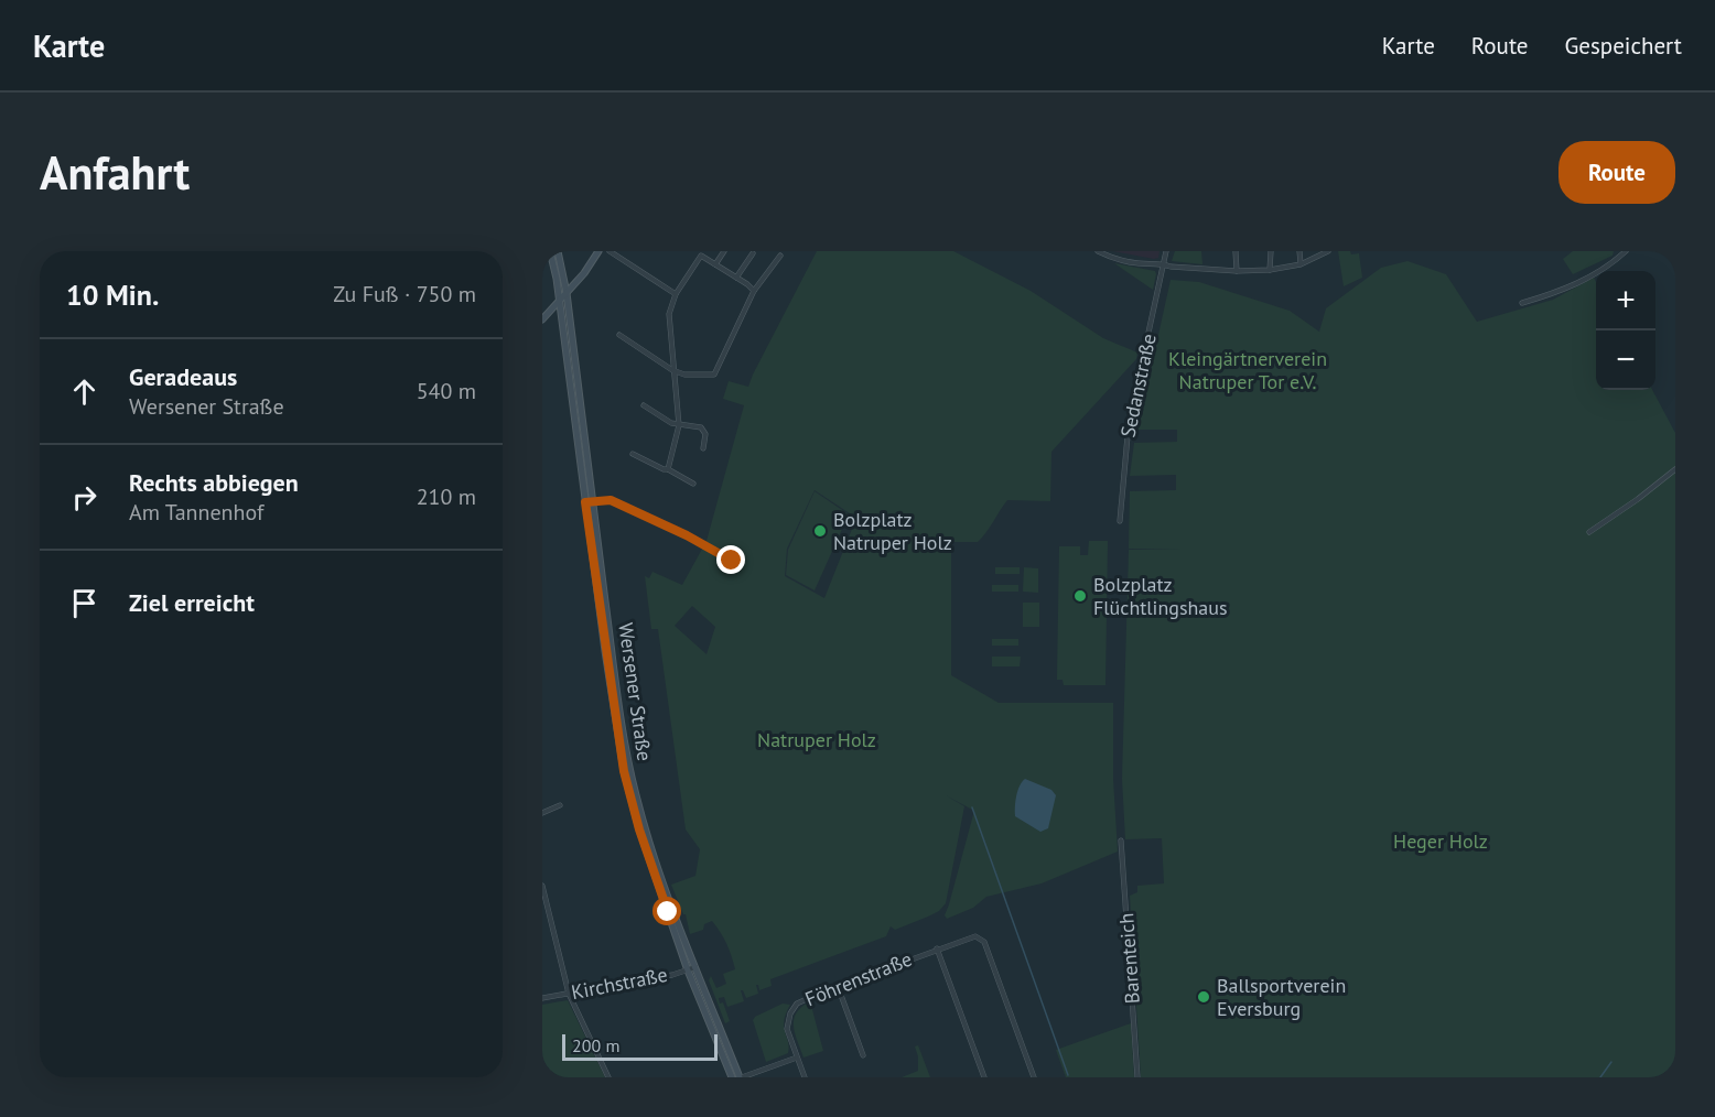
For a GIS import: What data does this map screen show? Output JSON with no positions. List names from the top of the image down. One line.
{"streets":{"main road":["Wersener Straße"],"street":["Sedanstraße","Barenteich","Föhrenstraße","Kirchstraße"]},"crossings":[["Wersener Straße","Kirchstraße"]],"parks":["Kleingärtnerverein Natruper Tor e.V.","Natruper Holz","Heger Holz"],"places":["Bolzplatz Natruper Holz","Bolzplatz Flüchtlingshaus","Ballsportverein Eversburg"],"scale_bar":"200 m","page":{"header":"Karte","nav":["Karte","Route","Gespeichert"],"buttons":"Route","title":"Anfahrt","heading":["10 Min.","Zu Fuß · 750 m"],"map_buttons":["+","−"],"list":[["Geradeaus","Wersener Straße","540 m"],["Rechts abbiegen","Am Tannenhof","210 m"],"Ziel erreicht"],"scale":"200 m"}}
